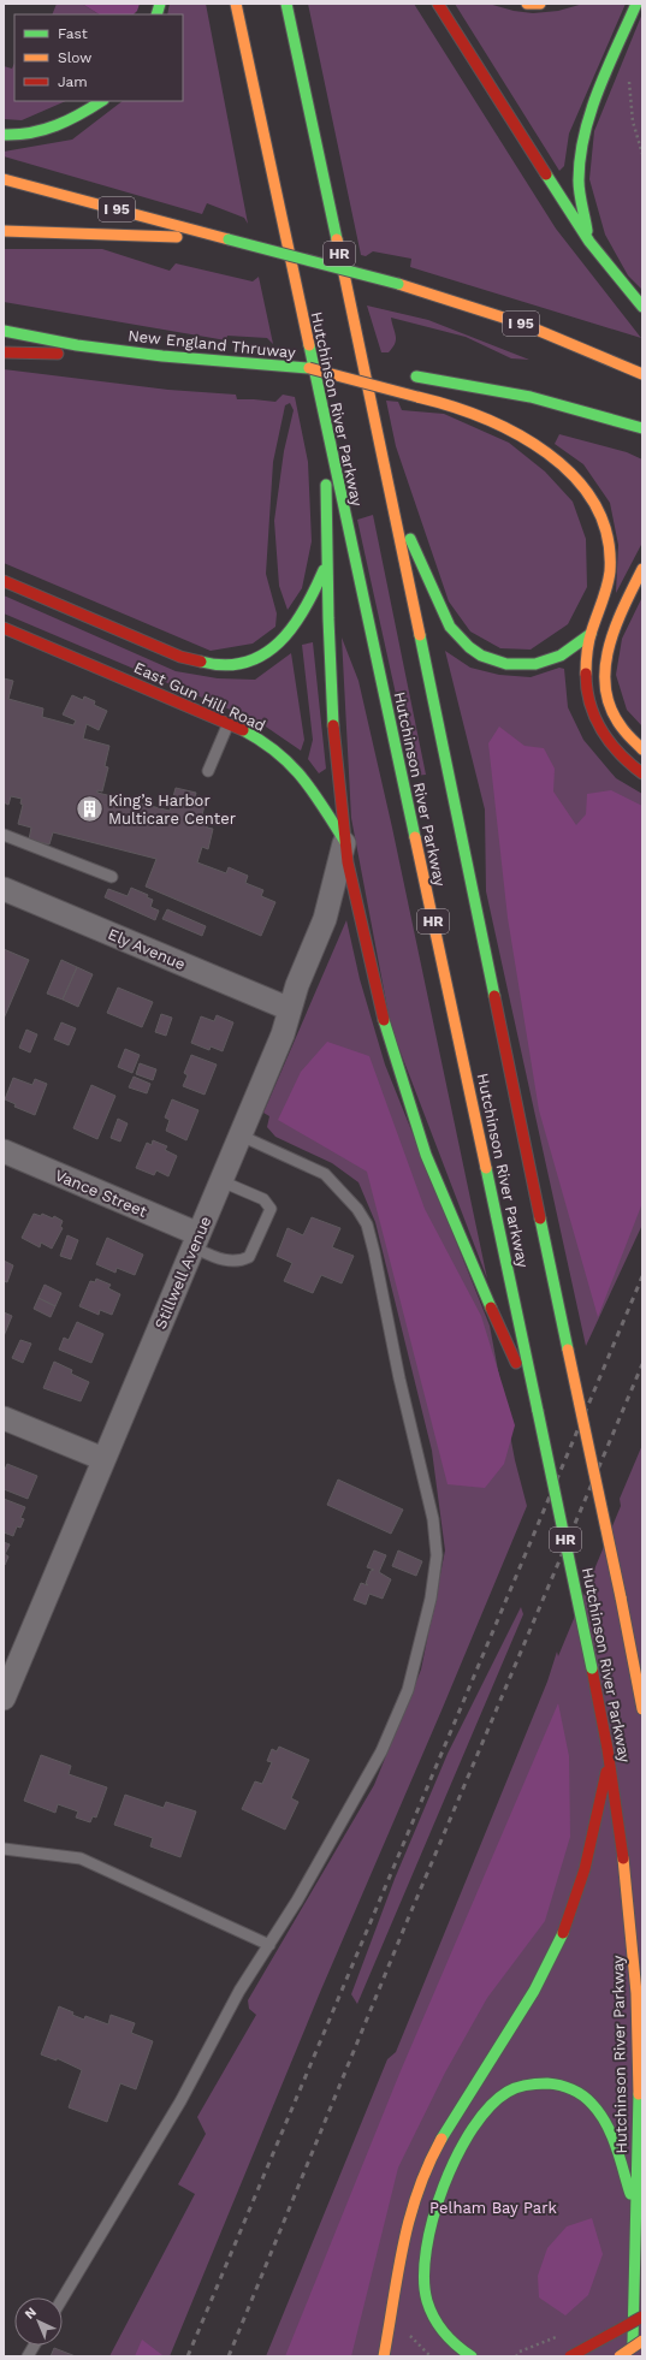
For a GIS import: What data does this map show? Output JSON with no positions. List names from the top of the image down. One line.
{"streets":{"main road":["I 95","HR","New England Thruway","Hutchinson River Parkway","East Gun Hill Road"],"street":["Ely Avenue","Vance Street","Stillwell Avenue"]},"crossings":[["East Gun Hill Road","Stillwell Avenue"],["Ely Avenue","Stillwell Avenue"],["Vance Street","Stillwell Avenue"]],"parks":["Pelham Bay Park"],"places":{"building":["King’s Harbor Multicare Center"]},"legend":["Fast","Slow","Jam"],"north":"top left"}
